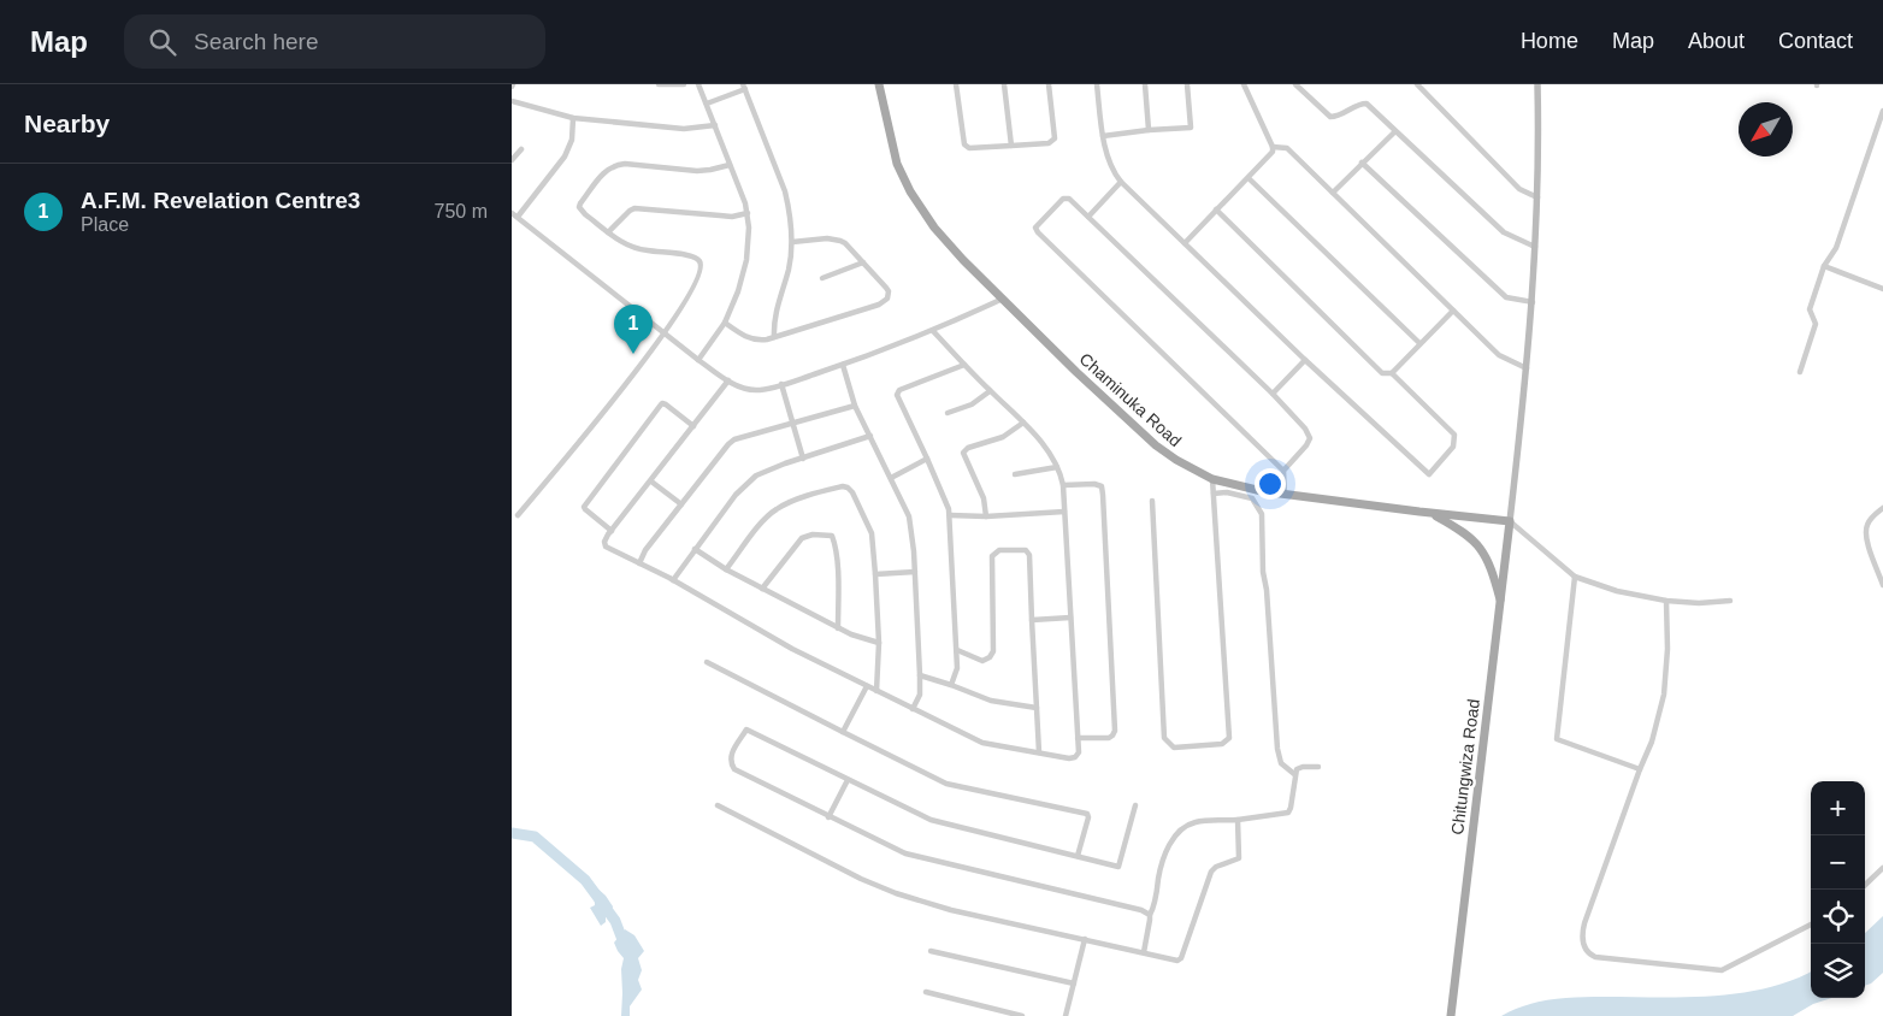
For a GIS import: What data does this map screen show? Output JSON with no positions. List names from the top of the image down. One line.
{"streets":{"main road":["Chaminuka Road","Chitungwiza Road"]},"crossings":[["Chaminuka Road","Chitungwiza Road"]],"north":"bottom left","page":{"header":"Map","search":"Search here","nav":["Home","Map","About","Contact"],"heading":"Nearby","list":[{"mark":"1","name":"A.F.M. Revelation Centre3","note":"Place","value":"750 m"}],"pins":"1","map_buttons":["+","−"]}}
